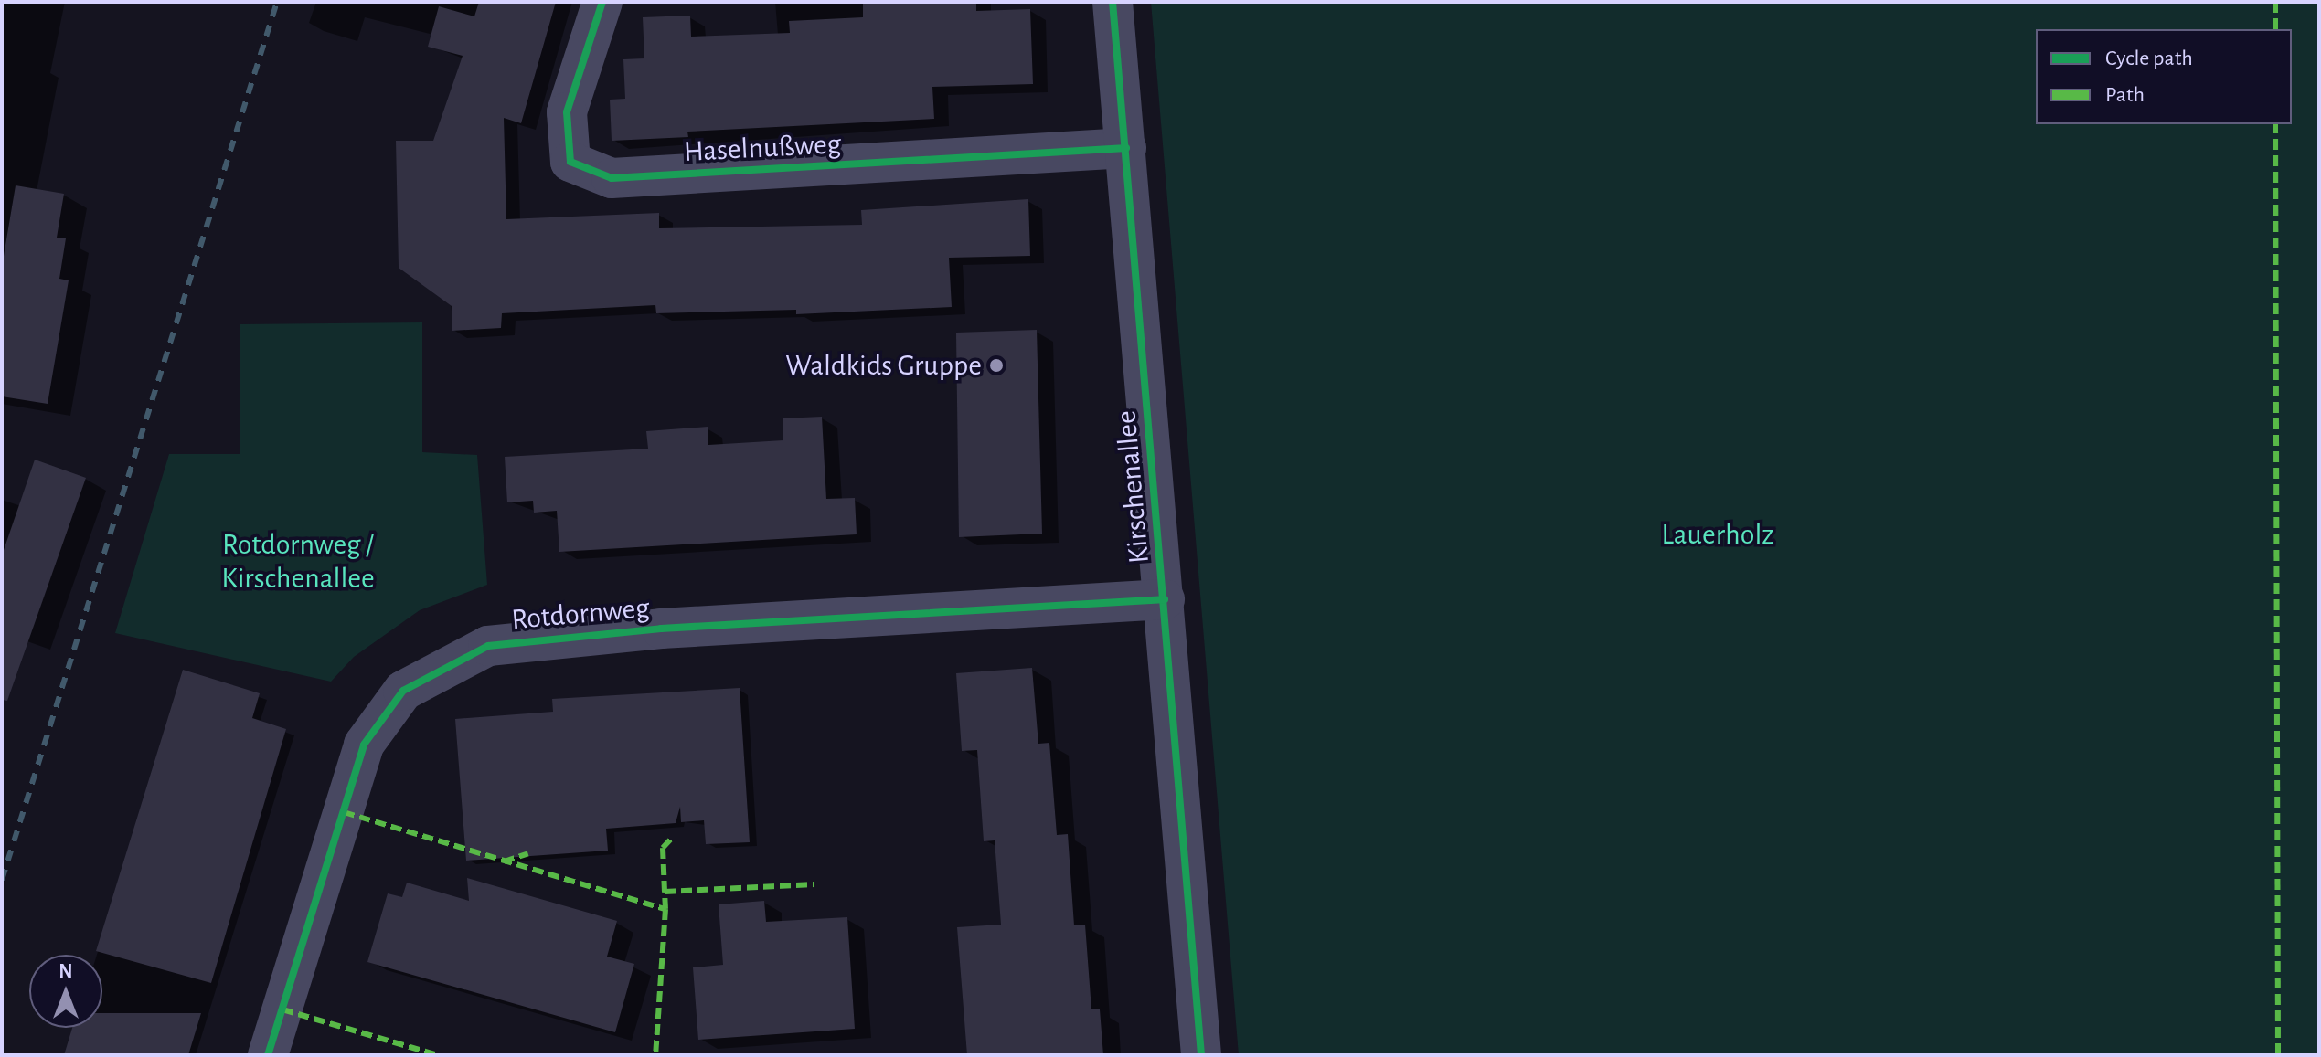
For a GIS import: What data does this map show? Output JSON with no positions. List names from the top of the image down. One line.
{"streets":{"street":["Haselnußweg","Kirschenallee","Rotdornweg"]},"crossings":[["Haselnußweg","Kirschenallee"],["Kirschenallee","Rotdornweg"]],"parks":["Lauerholz","Rotdornweg / Kirschenallee"],"places":["Waldkids Gruppe"],"legend":["Cycle path","Path"],"north":"top"}
